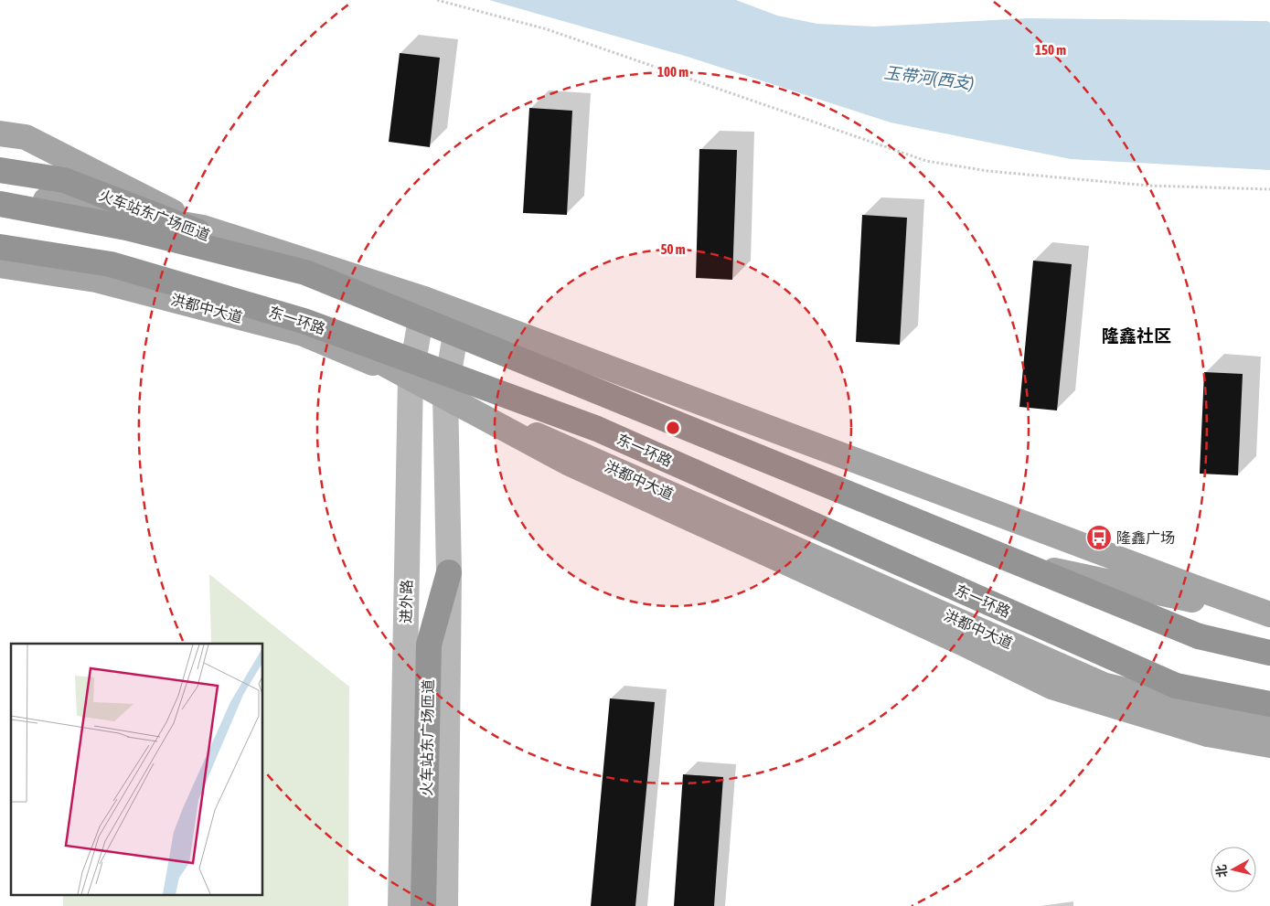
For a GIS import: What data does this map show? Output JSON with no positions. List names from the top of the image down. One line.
{"streets":{"highway":["火车站东广场匝道","东一环路"],"main road":["洪都中大道"],"street":["进外路"]},"crossings":[["洪都中大道","进外路"]],"districts":["隆鑫社区"],"water":["玉带河(西支)"],"places":{"bus stop":["隆鑫广场"]},"north":"left","rings":["150 m","100 m","50 m"]}
